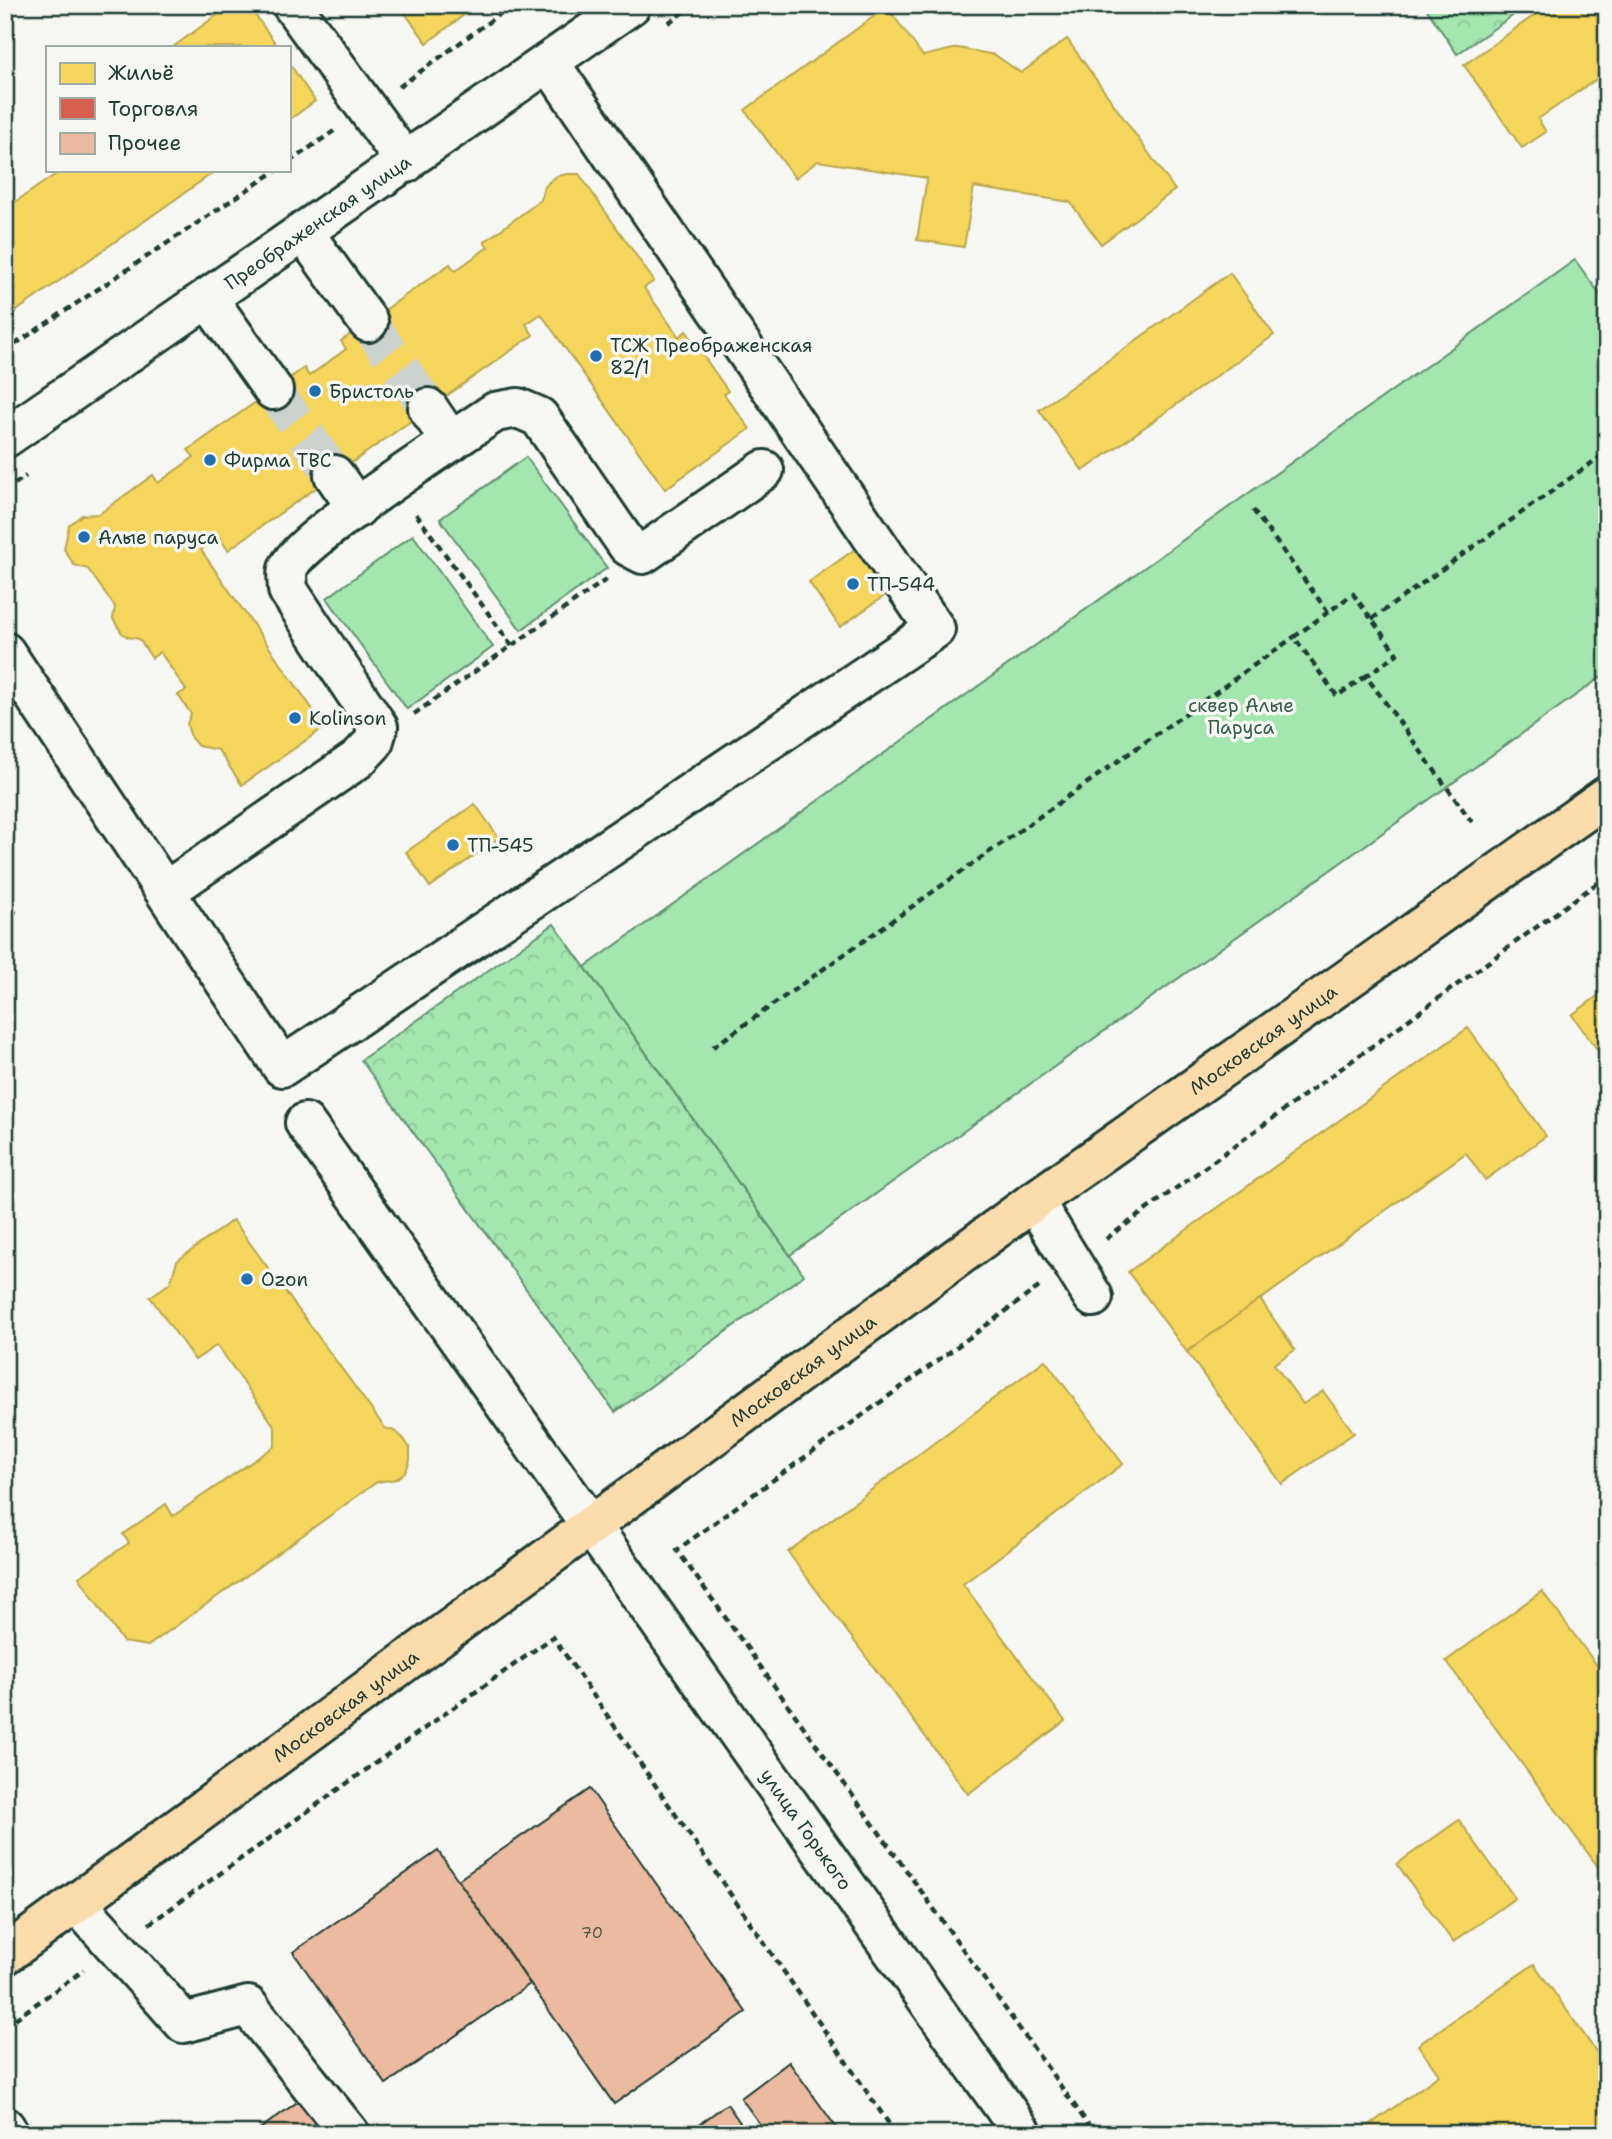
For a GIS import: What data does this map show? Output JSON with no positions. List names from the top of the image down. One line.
{"streets":{"main road":["Московская улица"],"street":["Преображенская улица","улица Горького"]},"crossings":[["Московская улица","улица Горького"]],"parks":["сквер Алые Паруса"],"places":["ТСЖ Преображенская 82/1","Бристоль","Фирма ТВС","Алые паруса","ТП-544","Kolinson","ТП-545","Ozon"],"house_numbers":["70"],"legend":["Жильё","Торговля","Прочее"]}
